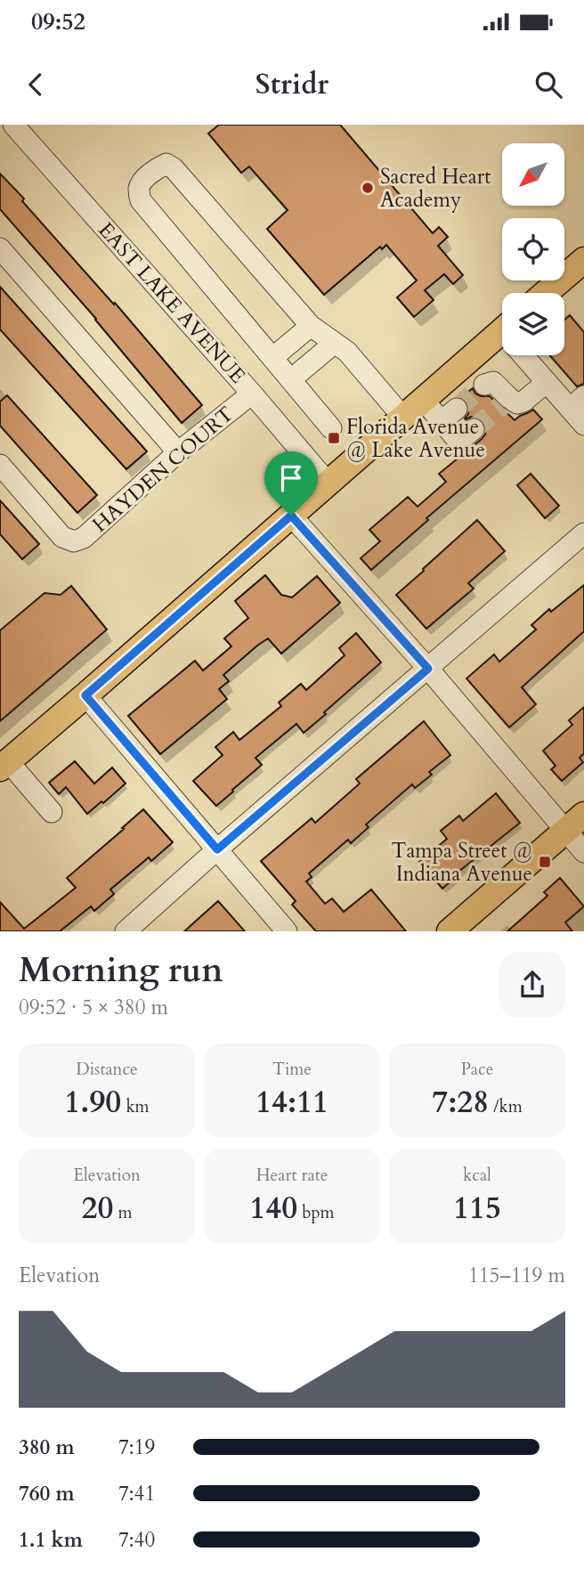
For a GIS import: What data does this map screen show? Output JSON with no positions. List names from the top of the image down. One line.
{"streets":{"street":["EAST LAKE AVENUE","HAYDEN COURT"]},"crossings":[["EAST LAKE AVENUE","HAYDEN COURT"]],"places":{"other":["Sacred Heart Academy"],"transit":["Florida Avenue @ Lake Avenue","Tampa Street @ Indiana Avenue"]},"north":"bottom left","page":{"status":"09:52","header":"Stridr","heading":["Morning run","09:52 · 5 × 380 m"],"stats":[["Distance","1.90 km"],["Time","14:11"],["Pace","7:28 /km"],["Elevation","20 m"],["Heart rate","140 bpm"],["kcal","115"]],"chart":["Elevation","115–119 m"],"list":[{"name":"380 m","note":"7:19"},{"name":"760 m","note":"7:41"},{"name":"1.1 km","note":"7:40"}]}}
